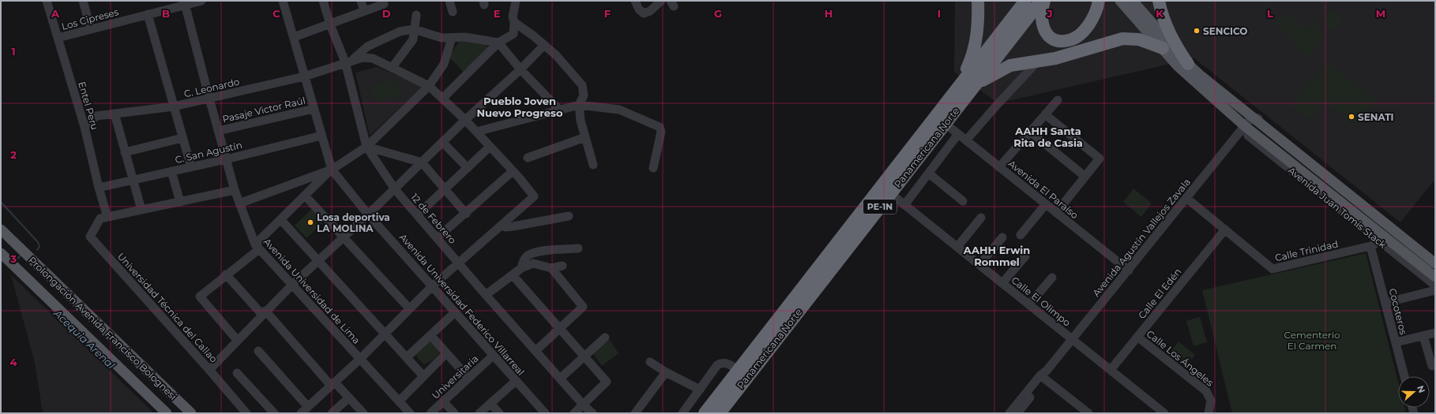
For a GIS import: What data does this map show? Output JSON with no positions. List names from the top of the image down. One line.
{"streets":{"highway":["Panamericana Norte","PE-1N"],"main road":["Avenida Juan Tomis Stack","Prolongación Avenida Francisco Bolognesi"],"street":["Los Cipreses","C. Leonardo","Entel Peru","Pasaje Victor Raúl","C. San Agustín","Avenida El Paraíso","12 de Febrero","Avenida Agustín Vallejos Zavala","Calle Trinidad","Avenida Universidad de Lima","Calle El Edén","Calle El Olimpo","Avenida Universidad Federico Villarreal","Universidad Técnica del Callao","Cocoteros","Calle Los Ángeles","Universitaria"]},"crossings":[["Los Cipreses","Entel Peru"],["Los Cipreses","Avenida Universidad de Lima"],["C. Leonardo","Entel Peru"],["C. Leonardo","12 de Febrero"],["C. Leonardo","Avenida Universidad de Lima"],["C. Leonardo","Avenida Universidad Federico Villarreal"],["Entel Peru","C. San Agustín"],["Entel Peru","Universidad Técnica del Callao"],["Pasaje Victor Raúl","Avenida Universidad de Lima"],["Pasaje Victor Raúl","Avenida Universidad Federico Villarreal"],["Panamericana Norte","Avenida El Paraíso"],["Panamericana Norte","Calle El Olimpo"],["C. San Agustín","Avenida Universidad de Lima"],["C. San Agustín","Avenida Universidad Federico Villarreal"],["Avenida El Paraíso","Avenida Agustín Vallejos Zavala"],["Avenida Juan Tomis Stack","Avenida Agustín Vallejos Zavala"],["Avenida Juan Tomis Stack","Calle Trinidad"],["Avenida Agustín Vallejos Zavala","Calle Trinidad"],["Avenida Agustín Vallejos Zavala","Calle El Olimpo"],["Calle Trinidad","Calle El Edén"],["Calle Trinidad","Cocoteros"],["Calle El Edén","Calle El Olimpo"],["Calle El Edén","Calle Los Ángeles"],["Avenida Universidad Federico Villarreal","Universitaria"]],"districts":["Pueblo Joven Nuevo Progreso","AAHH Santa Rita de Casia","AAHH Erwin Rommel"],"water":["Acequia Arenal"],"parks":["Cementerio El Carmen"],"places":["SENCICO","SENATI","Losa deportiva LA MOLINA"],"north":"right","grid":{"columns":["A","B","C","D","E","F","G","H","I","J","K","L","M"],"rows":["1","2","3","4"]}}
